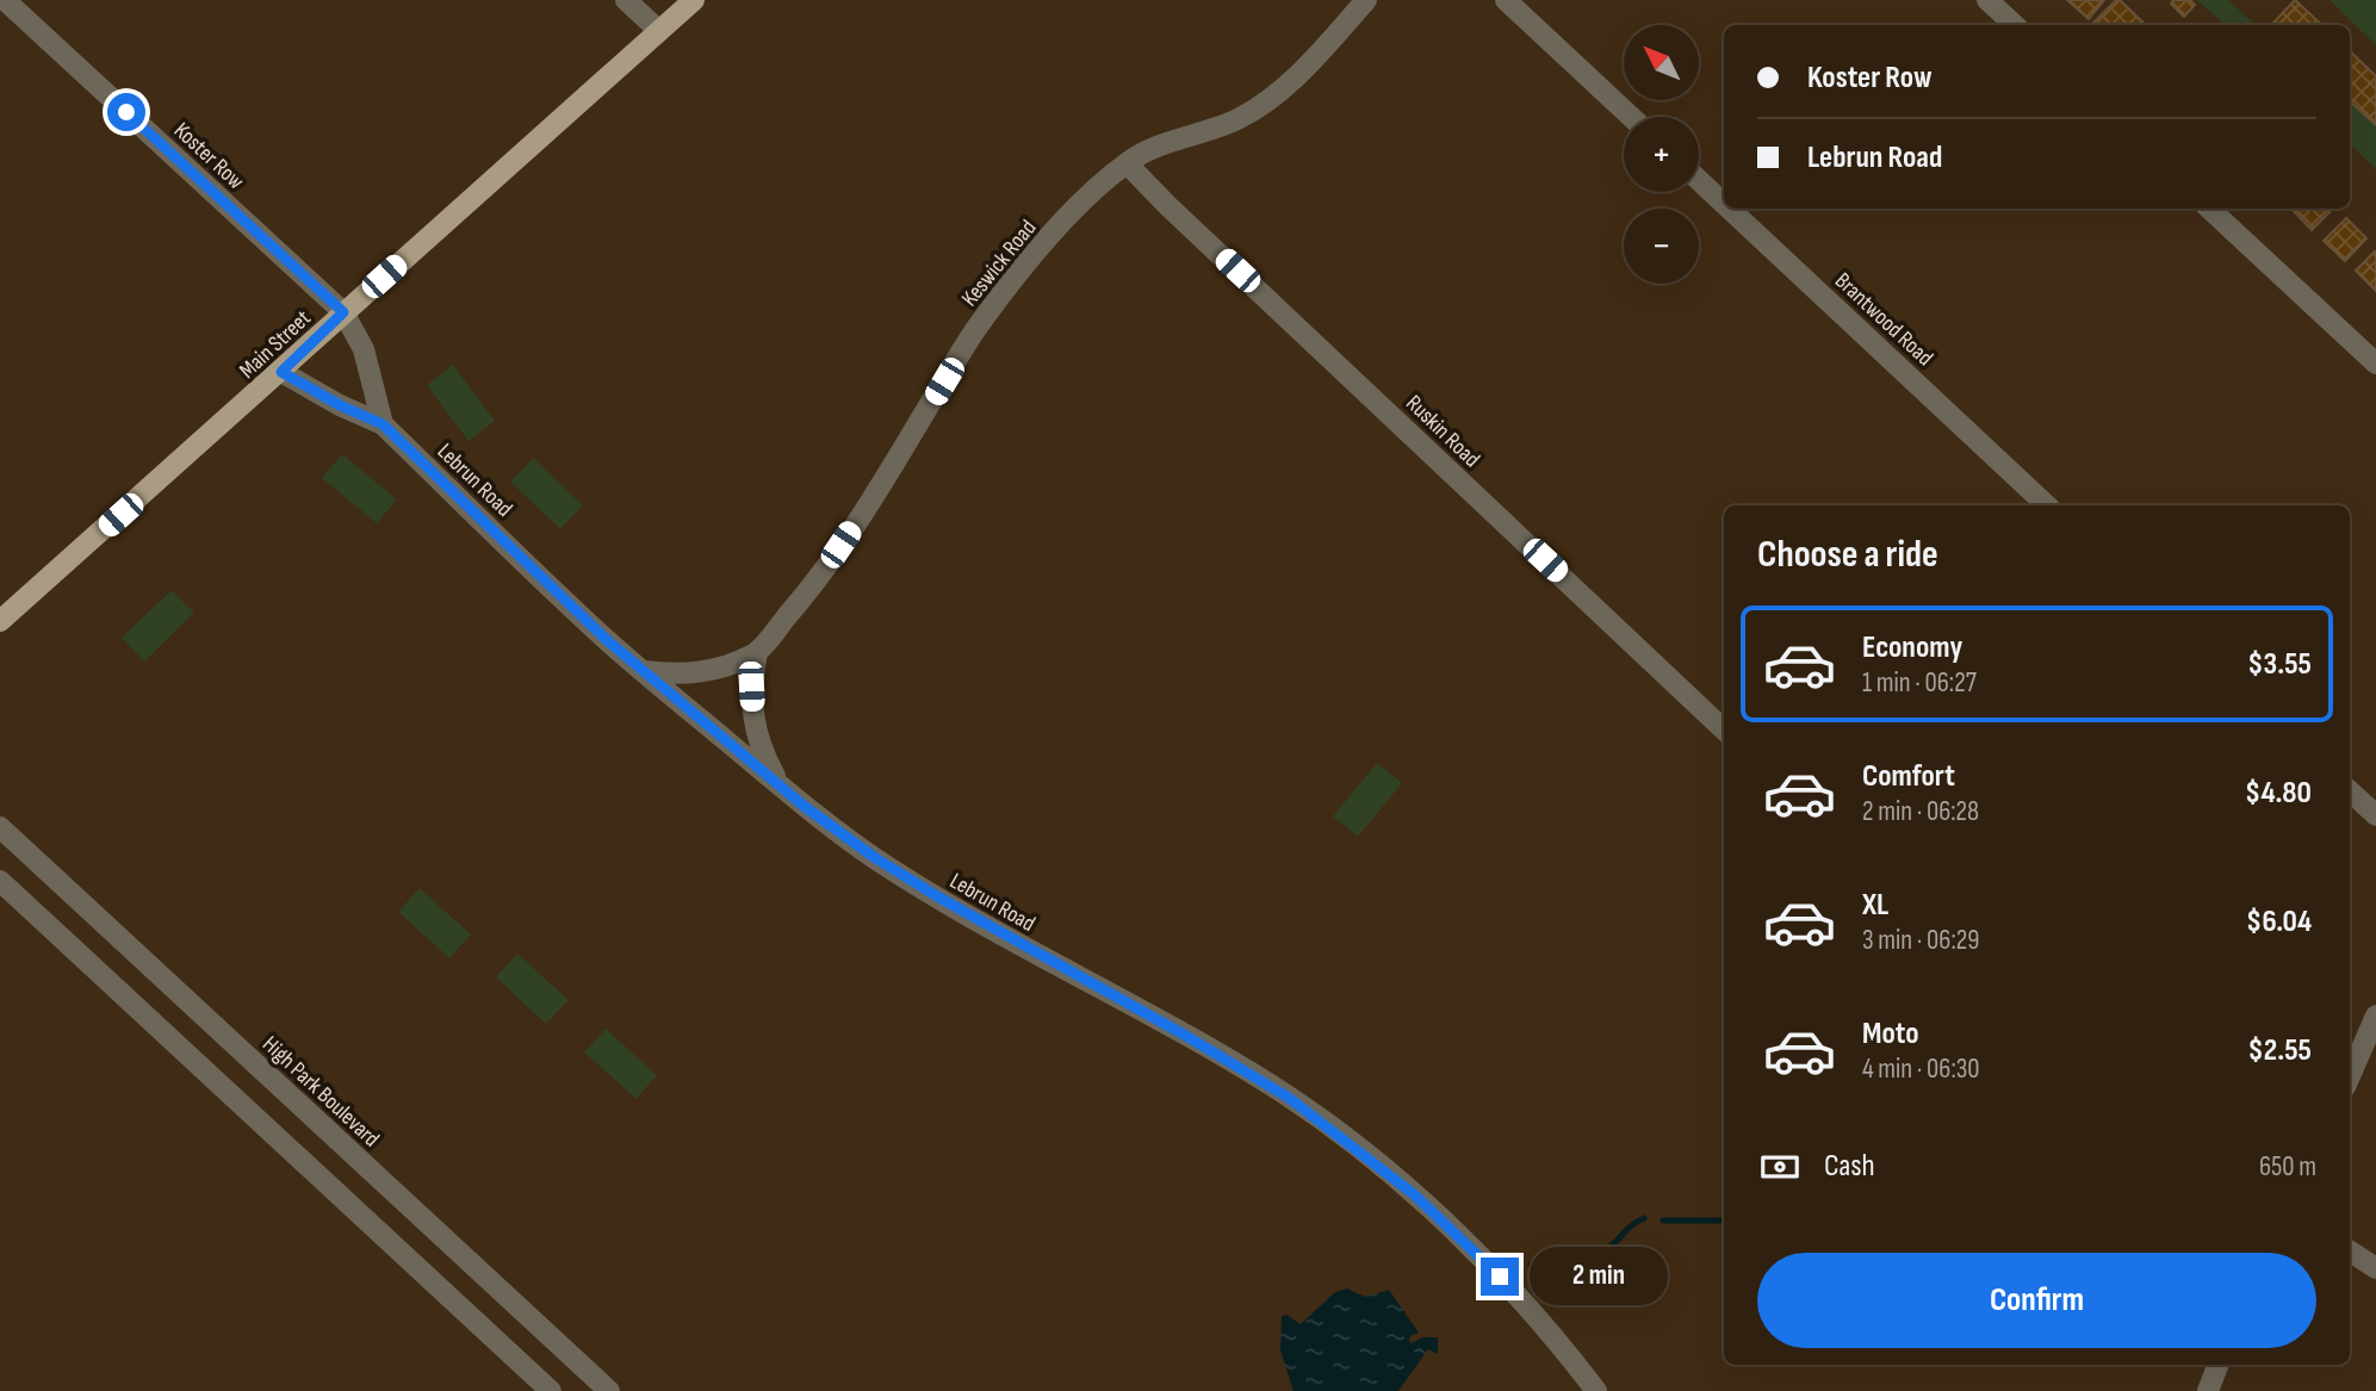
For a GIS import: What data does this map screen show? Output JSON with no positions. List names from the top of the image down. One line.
{"streets":{"main road":["Main Street"],"street":["Koster Row","Keswick Road","Brantwood Road","Ruskin Road","Lebrun Road","High Park Boulevard"]},"crossings":[["Koster Row","Main Street"],["Keswick Road","Ruskin Road"],["Keswick Road","Lebrun Road"],["Main Street","Lebrun Road"]],"north":"top left","page":{"map_buttons":["+","−"],"banner":["Koster Row","Lebrun Road"],"heading":"Choose a ride","list":[{"name":"Economy","note":"1 min · 06:27","value":"$3.55"},{"name":"Comfort","note":"2 min · 06:28","value":"$4.80"},{"name":"XL","note":"3 min · 06:29","value":"$6.04"},{"name":"Moto","note":"4 min · 06:30","value":"$2.55"}],"pay":["Cash","650 m"],"buttons":"Confirm","bubble":"2 min"}}
